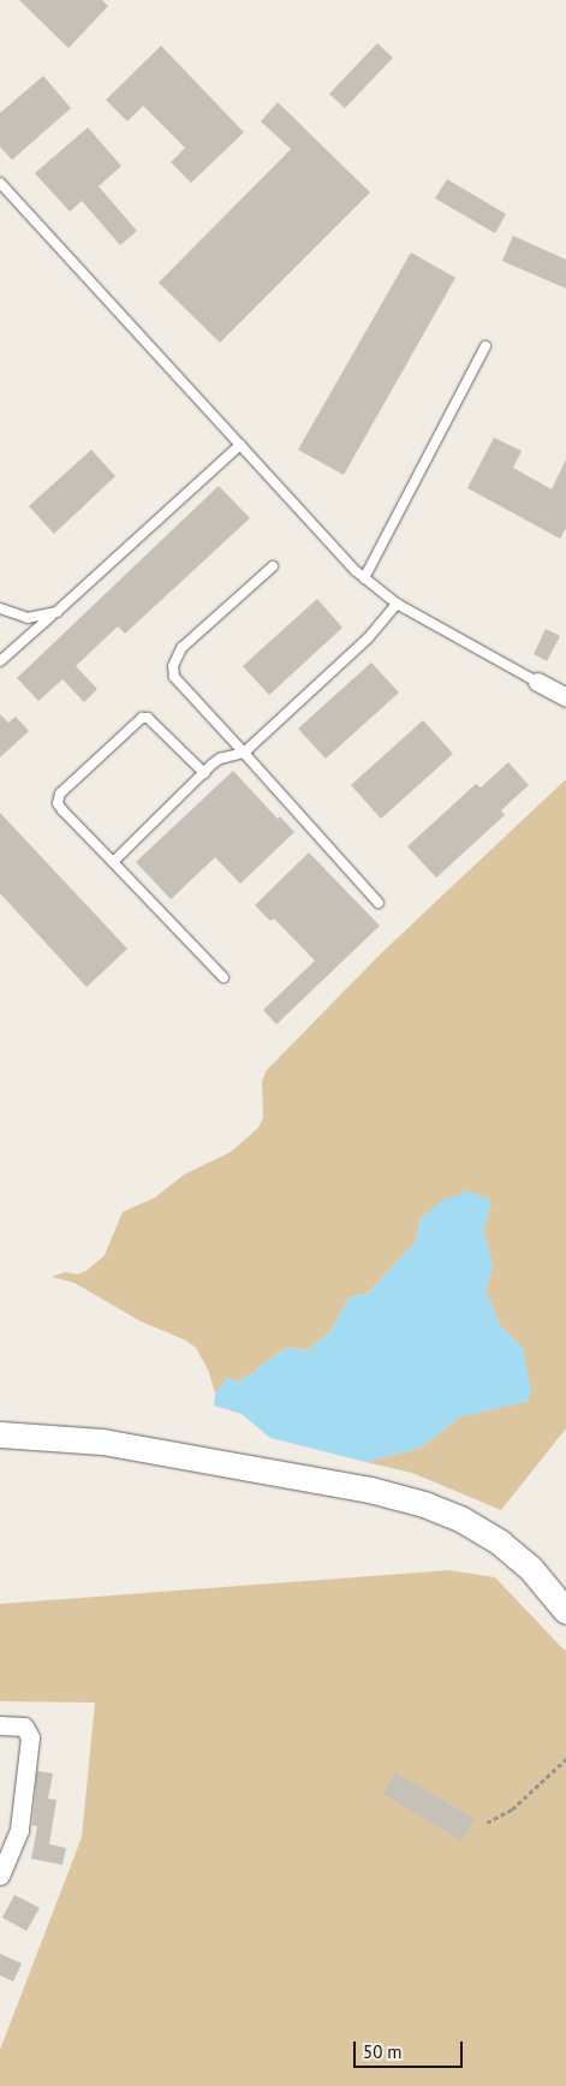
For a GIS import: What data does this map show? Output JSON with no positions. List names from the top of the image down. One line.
{"scale_bar":"50 m"}
